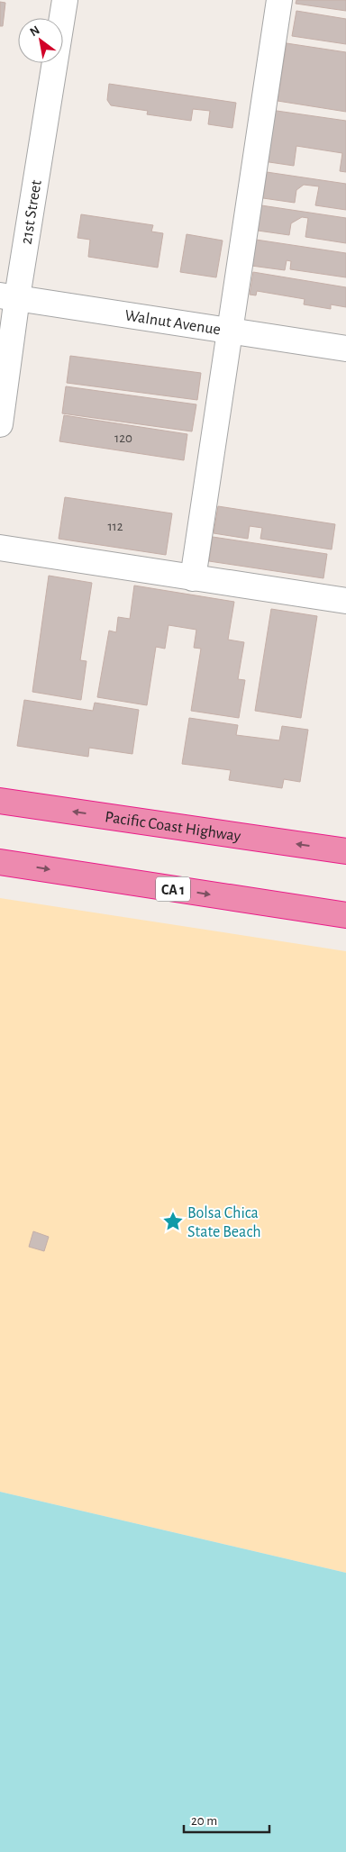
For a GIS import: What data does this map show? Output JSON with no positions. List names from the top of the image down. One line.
{"streets":{"highway":["Pacific Coast Highway","CA 1"],"street":["21st Street","Walnut Avenue"]},"crossings":[["21st Street","Walnut Avenue"]],"places":{"place":["Bolsa Chica State Beach"]},"house_numbers":["120","112"],"scale_bar":"20 m","north":"top left"}
